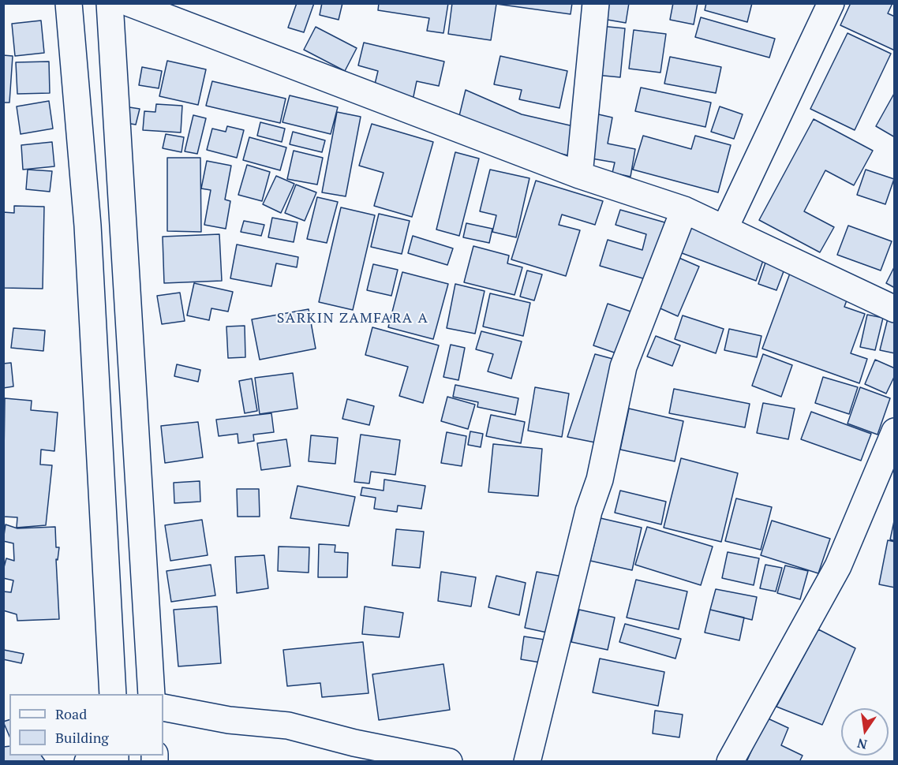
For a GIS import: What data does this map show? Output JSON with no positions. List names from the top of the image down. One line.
{"districts":["SARKIN ZAMFARA A"],"legend":["Road","Building"],"north":"bottom"}
